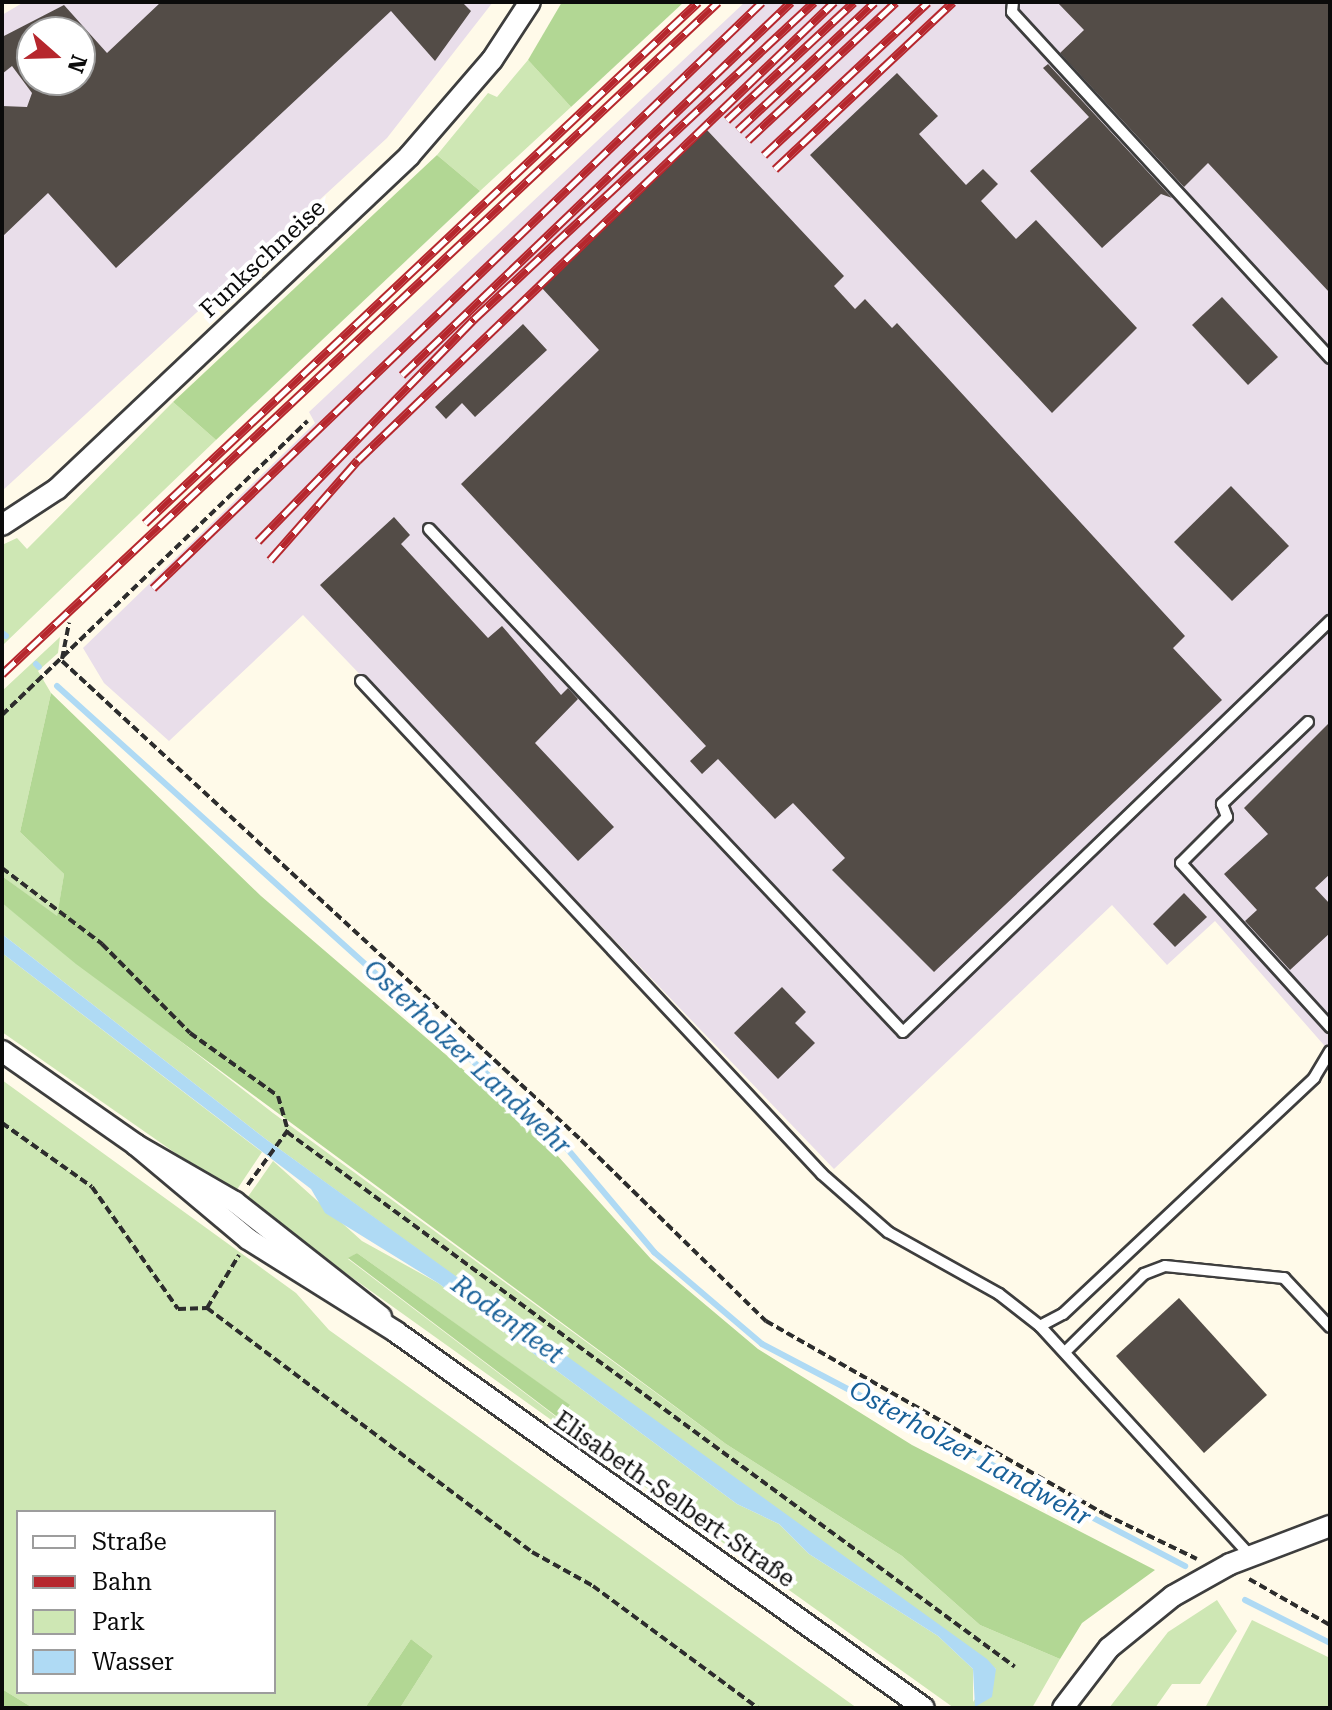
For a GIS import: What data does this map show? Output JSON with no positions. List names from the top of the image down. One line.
{"streets":{"street":["Funkschneise","Elisabeth-Selbert-Straße"]},"water":["Osterholzer Landwehr","Rodenfleet"],"legend":["Straße","Bahn","Park","Wasser"],"north":"right"}
